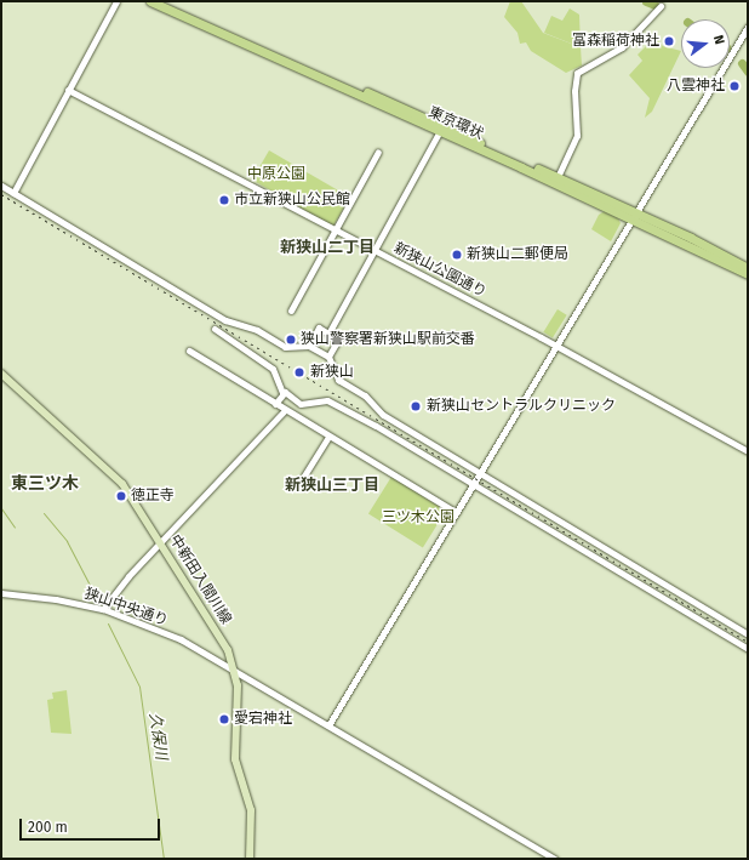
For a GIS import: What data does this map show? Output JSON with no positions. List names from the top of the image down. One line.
{"streets":{"highway":["東京環状"],"main road":["中新田入間川線"],"street":["新狭山公園通り","狭山中央通り"]},"crossings":[["中新田入間川線","狭山中央通り"]],"districts":["新狭山二丁目","東三ツ木","新狭山三丁目"],"water":["久保川"],"parks":["中原公園","三ツ木公園"],"places":["冨森稲荷神社","八雲神社","市立新狭山公民館","新狭山二郵便局","狭山警察署新狭山駅前交番","新狭山","新狭山セントラルクリニック","徳正寺","愛宕神社"],"scale_bar":"200 m","north":"right"}
